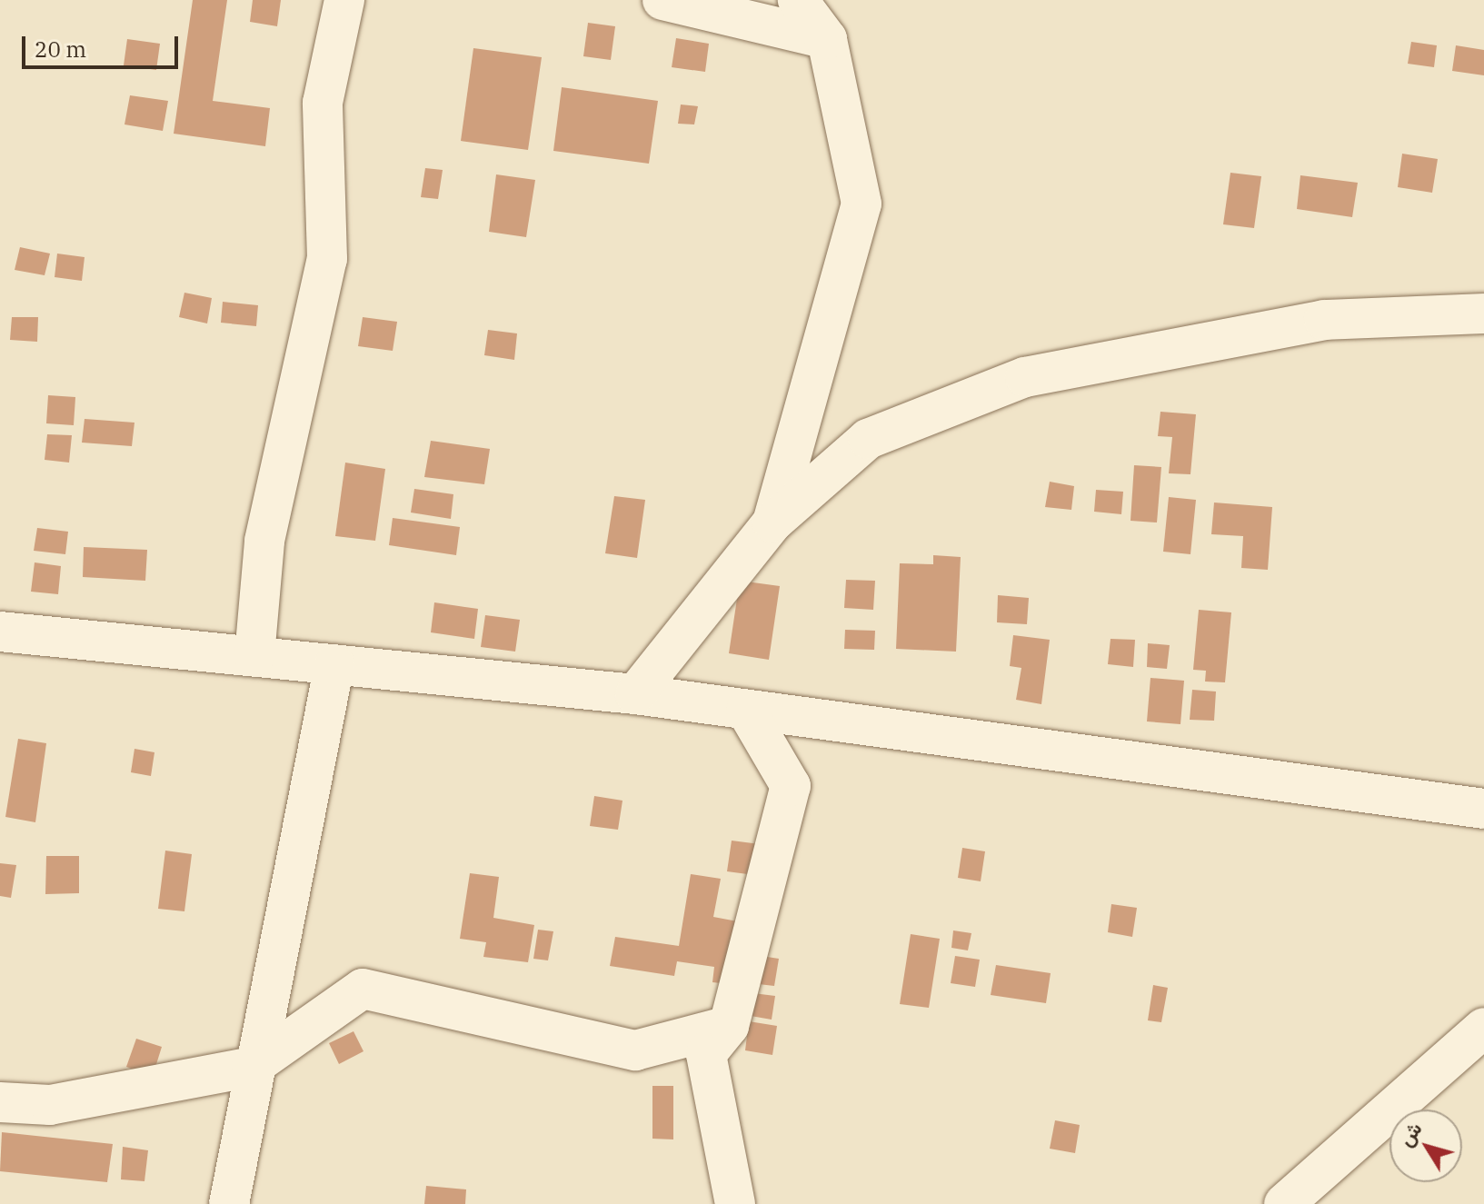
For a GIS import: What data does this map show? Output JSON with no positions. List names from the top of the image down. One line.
{"scale_bar":"20 m","north":"top left"}
